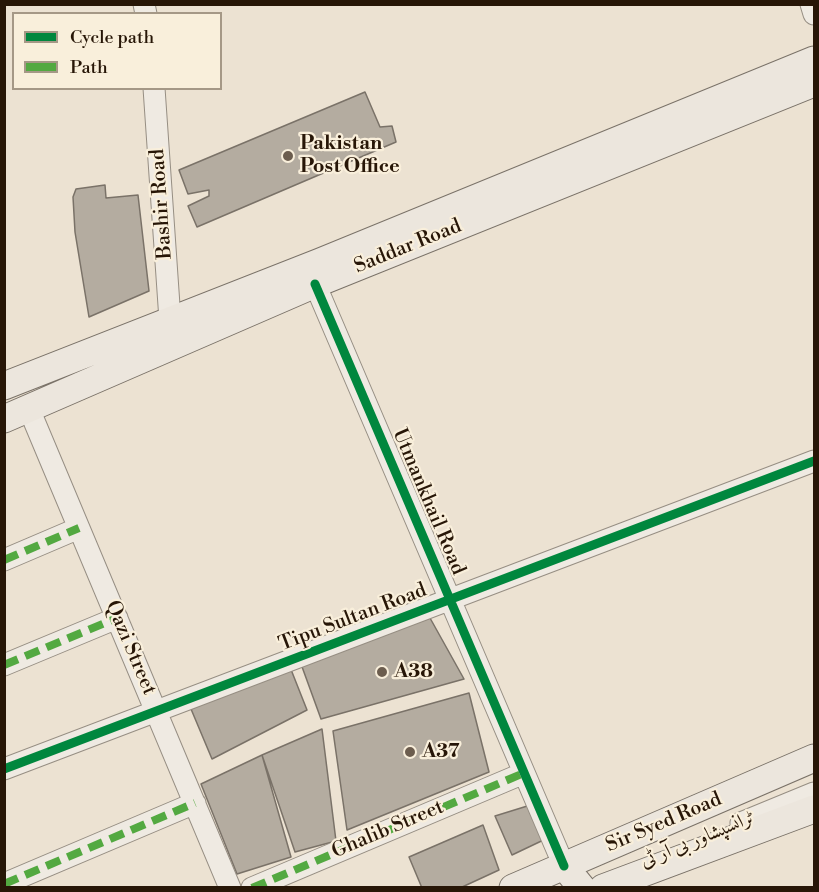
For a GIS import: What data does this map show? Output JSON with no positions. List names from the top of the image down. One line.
{"streets":{"main road":["Saddar Road","Sir Syed Road"],"street":["Bashir Road","Utmankhail Road","Tipu Sultan Road","Qazi Street","Ghalib Street","ٹرانسپشاور بی آر ٹی"]},"crossings":[["Bashir Road","Saddar Road"],["Saddar Road","Utmankhail Road"],["Saddar Road","Qazi Street"],["Utmankhail Road","Tipu Sultan Road"],["Utmankhail Road","Sir Syed Road"],["Utmankhail Road","Ghalib Street"],["Tipu Sultan Road","Qazi Street"]],"places":["Pakistan Post Office","A38","A37"],"legend":["Cycle path","Path"]}
